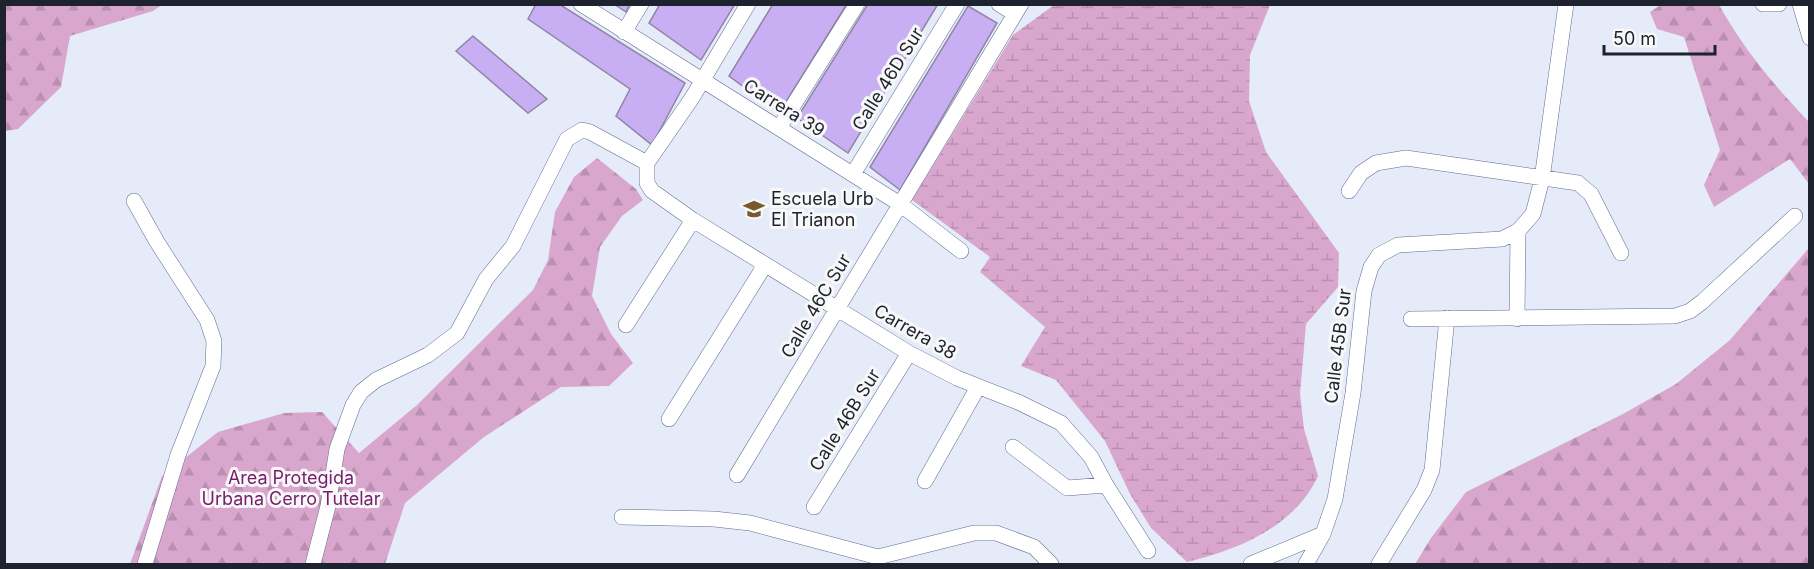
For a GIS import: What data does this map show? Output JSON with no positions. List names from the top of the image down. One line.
{"streets":{"street":["Calle 46D Sur","Carrera 39","Calle 46C Sur","Carrera 38","Calle 45B Sur","Calle 46B Sur"]},"crossings":[["Calle 46D Sur","Carrera 39"],["Carrera 39","Calle 46C Sur"],["Calle 46C Sur","Carrera 38"],["Carrera 38","Calle 46B Sur"]],"parks":["Area Protegida Urbana Cerro Tutelar"],"places":{"school or university":["Escuela Urb El Trianon"]},"scale_bar":"50 m"}
